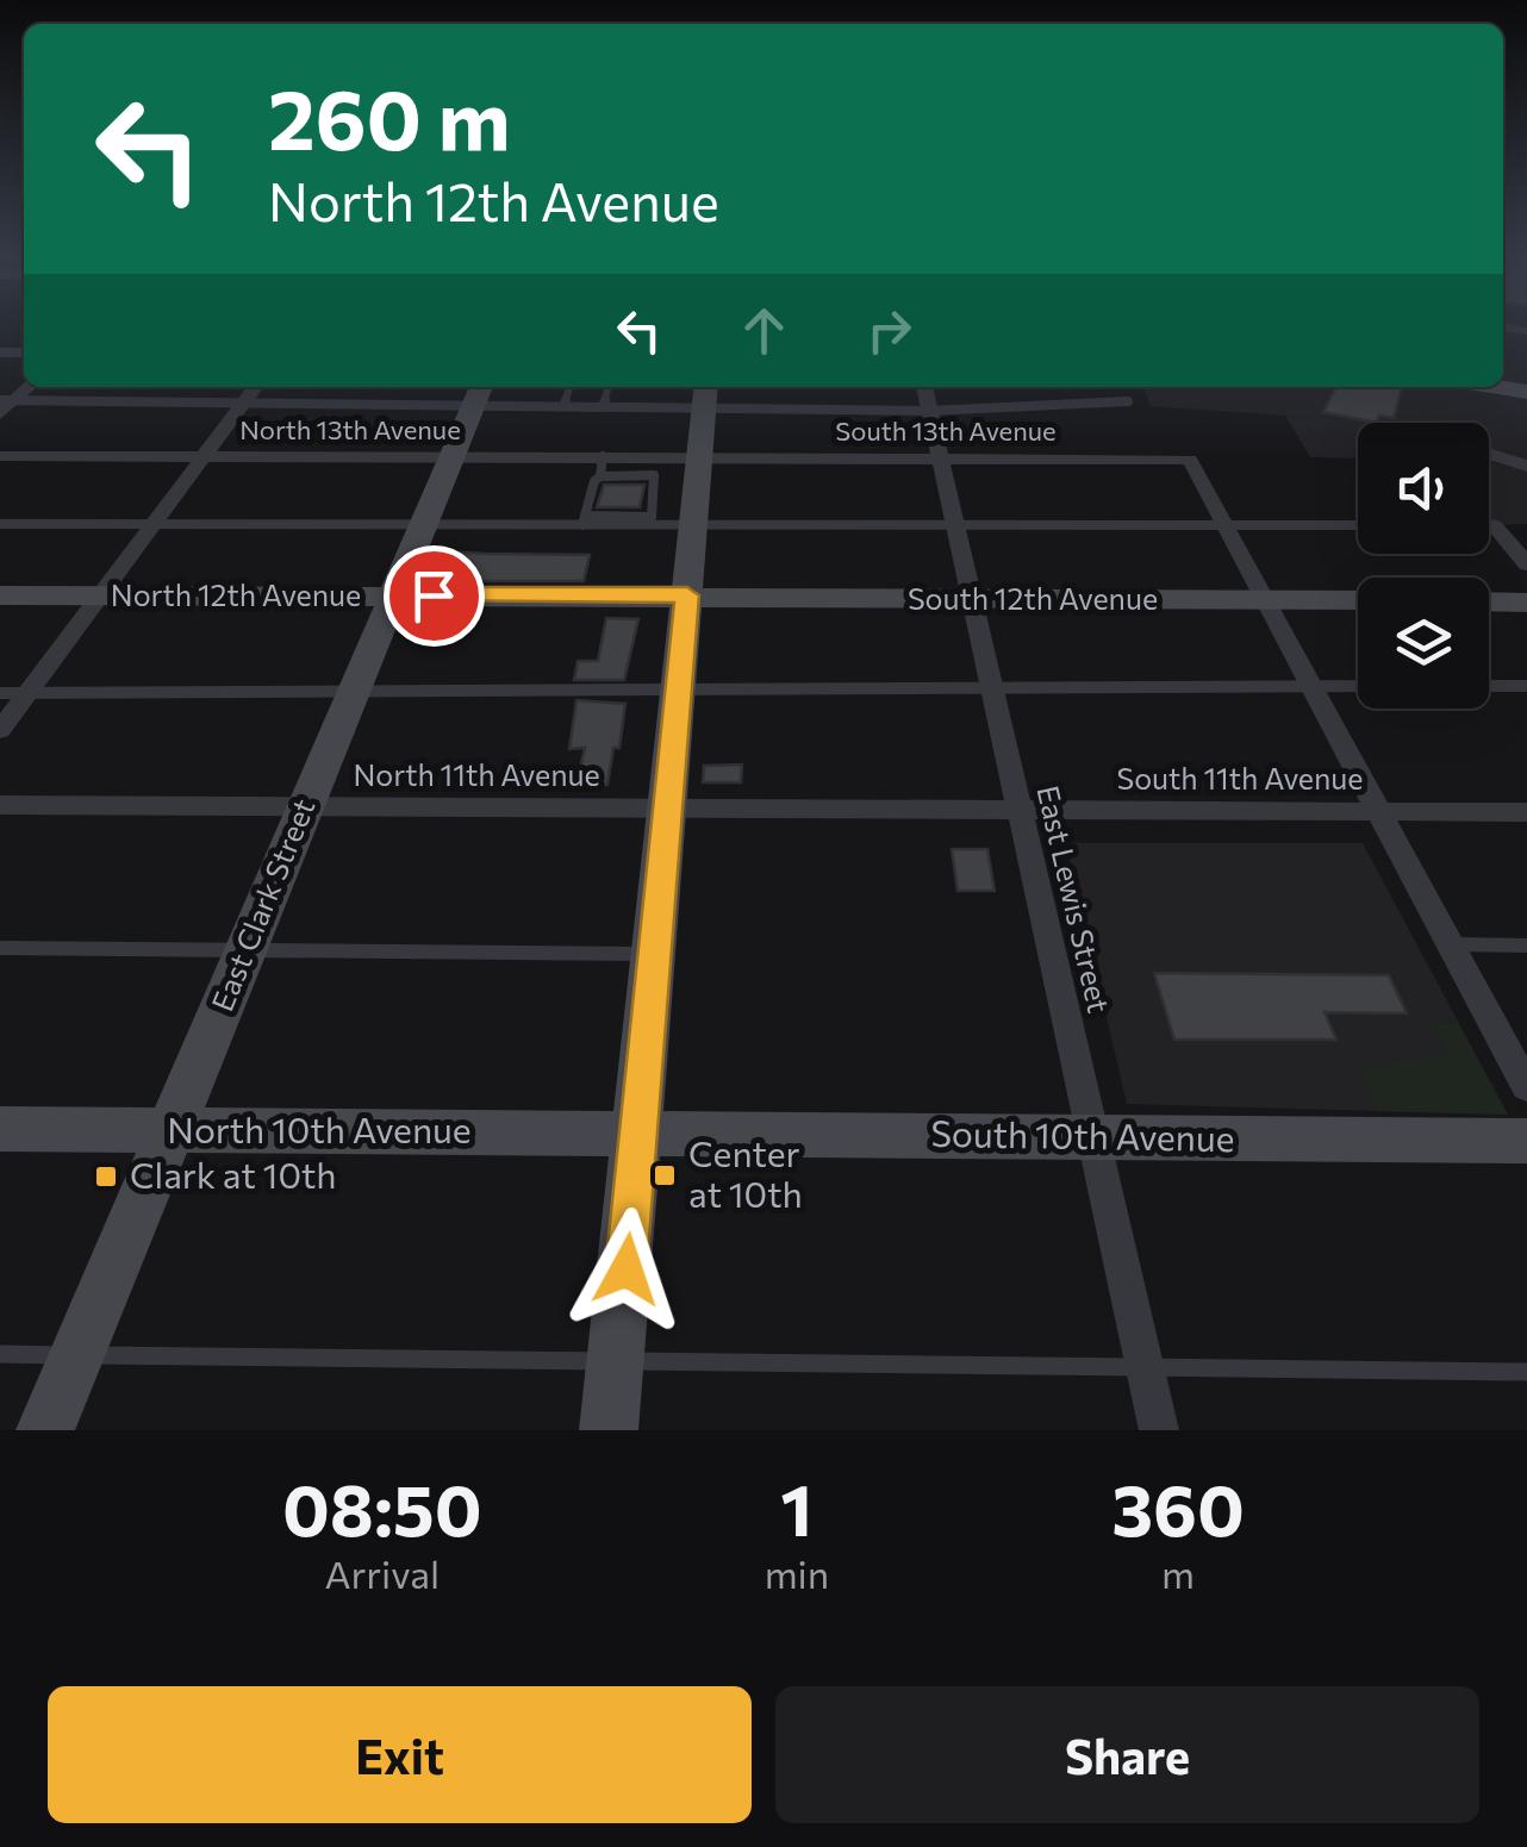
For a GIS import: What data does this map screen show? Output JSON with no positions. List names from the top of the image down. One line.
{"streets":{"street":["North 13th Avenue","South 13th Avenue","North 12th Avenue","South 12th Avenue","North 11th Avenue","South 11th Avenue","East Lewis Street","East Clark Street","North 10th Avenue","South 10th Avenue"]},"crossings":[["North 13th Avenue","South 13th Avenue"],["North 13th Avenue","East Clark Street"],["South 13th Avenue","East Lewis Street"],["North 12th Avenue","South 12th Avenue"],["North 12th Avenue","East Clark Street"],["South 12th Avenue","East Lewis Street"],["North 11th Avenue","South 11th Avenue"],["North 11th Avenue","East Clark Street"],["South 11th Avenue","East Lewis Street"],["East Lewis Street","South 10th Avenue"],["East Clark Street","North 10th Avenue"],["North 10th Avenue","South 10th Avenue"]],"places":{"transit":["Center at 10th","Clark at 10th"]},"page":{"turn":["260 m","North 12th Avenue"],"eta":["08:50","Arrival","1","min","360","m"],"buttons":["Exit","Share"]}}
